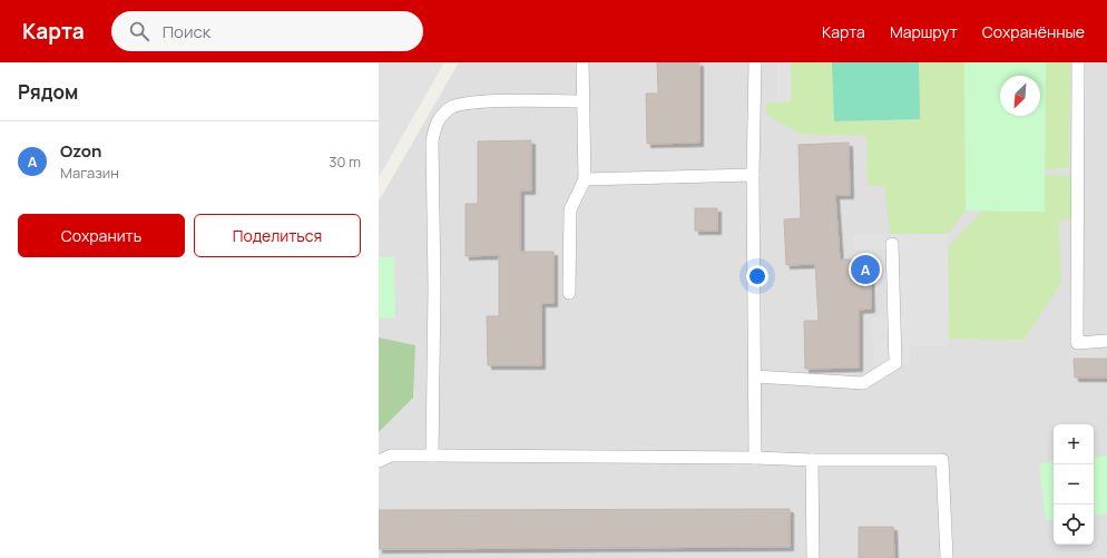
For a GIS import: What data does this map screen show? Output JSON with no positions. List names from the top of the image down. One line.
{"north":"bottom left","page":{"header":"Карта","search":"Поиск","nav":["Карта","Маршрут","Сохранённые"],"heading":"Рядом","list":[{"mark":"A","name":"Ozon","note":"Магазин","value":"30 m"}],"buttons":["Сохранить","Поделиться"],"pins":"A","map_buttons":["+","−"]}}
